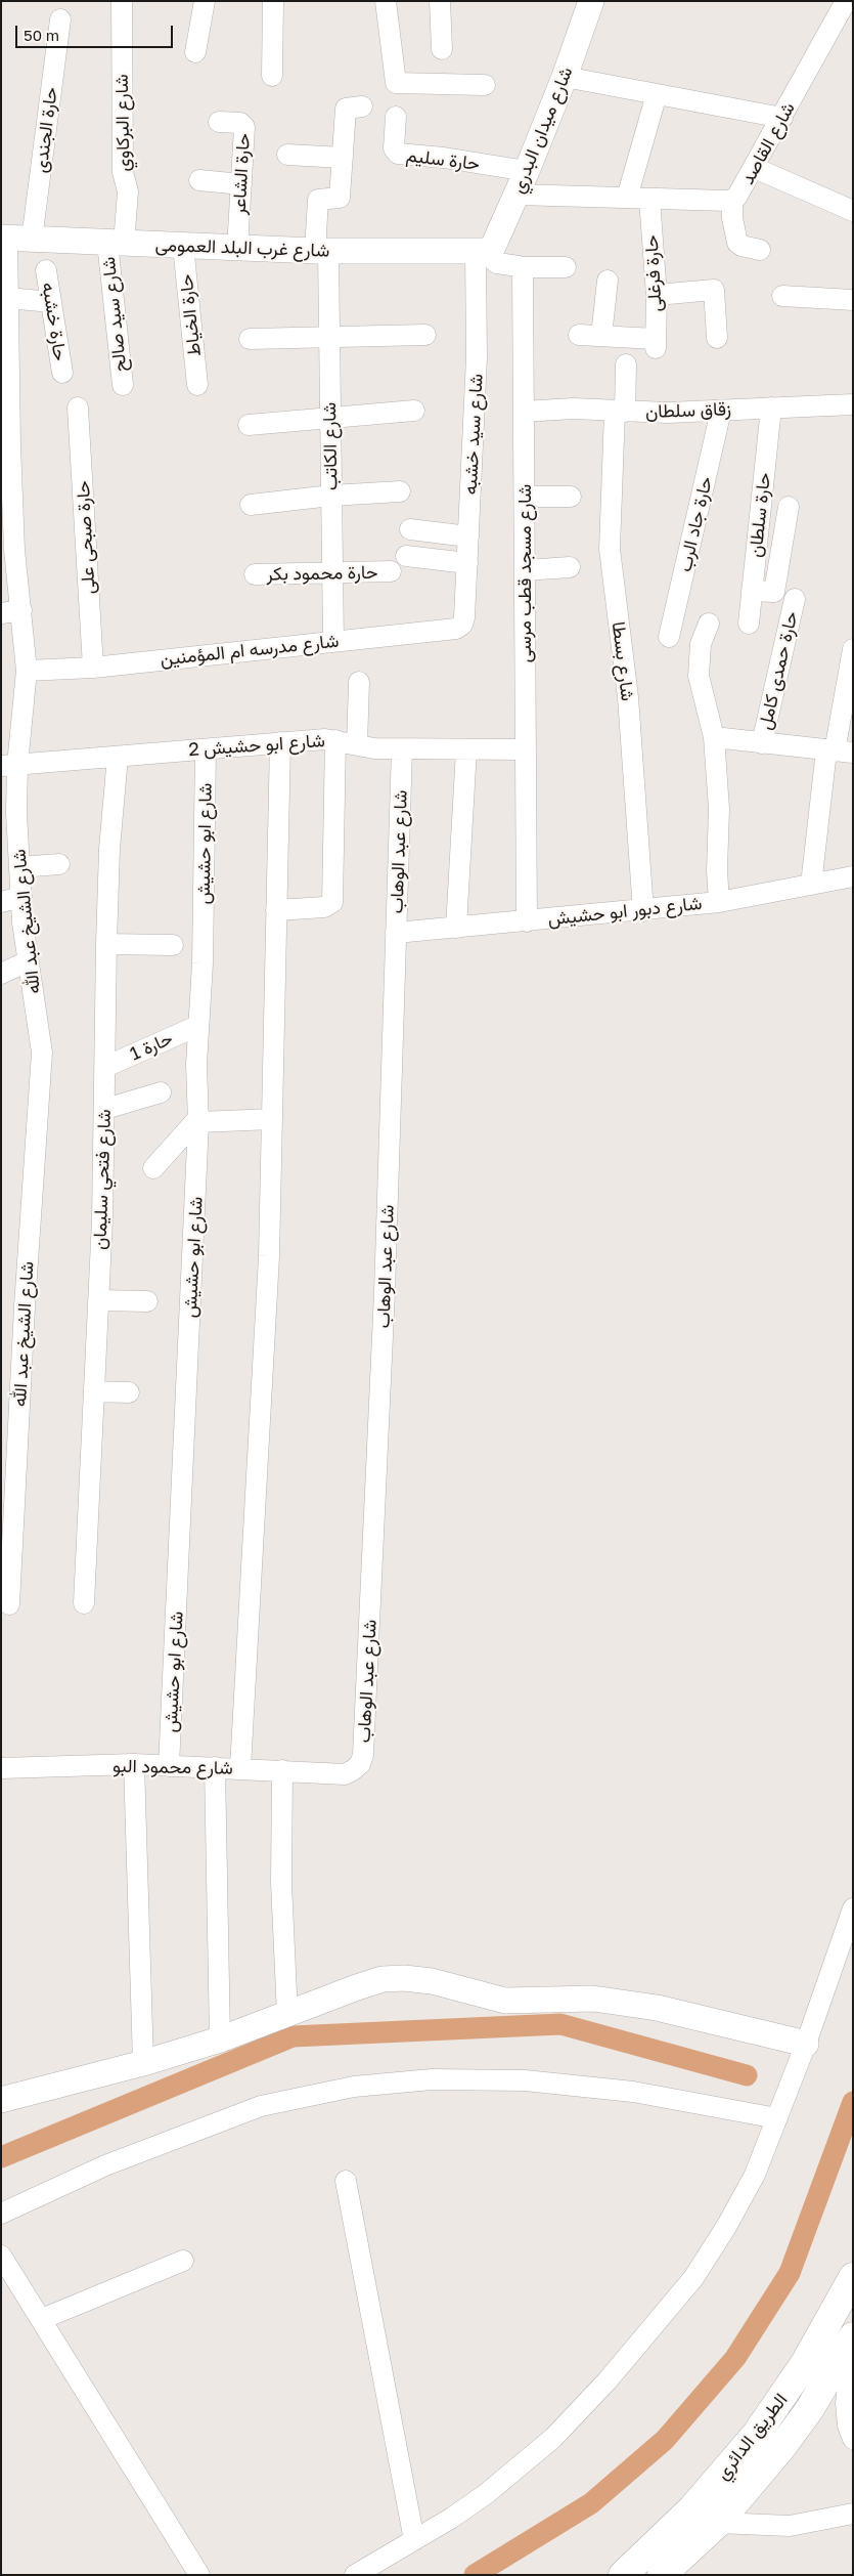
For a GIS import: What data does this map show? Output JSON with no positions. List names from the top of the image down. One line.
{"streets":{"highway":["الطريق الدائري"],"street":["شارع البركاوي","حارة الجندى","شارع ميدان البدري","شارع القاصد","حارة سليم","حارة الشاعر","شارع غرب البلد العمومى","حارة فرغلى","شارع سيد صالح","حارة الخياط","حارة خشبه","زقاق سلطان","شارع سيد خشبه","شارع الكاتب","حارة سلطان","حارة جاد الرب","حارة صبحى على","حارة محمود بكر","شارع مسجد قطب مرسى","شارع مدرسه ام المؤمنين","شارع بسطا","حارة حمدى كامل","شارع ابو حشيش 2","شارع ابو حشيش","شارع عبد الوهاب","شارع دبور ابو حشيش","شارع الشيخ عبد الله","حارة 1","شارع فتحي سليمان","شارع محمود البو"]},"crossings":[["شارع البركاوي","شارع غرب البلد العمومى"],["شارع البركاوي","شارع سيد صالح"],["حارة الجندى","شارع غرب البلد العمومى"],["حارة الجندى","شارع الشيخ عبد الله"],["شارع ميدان البدري","شارع القاصد"],["شارع ميدان البدري","حارة سليم"],["شارع ميدان البدري","شارع غرب البلد العمومى"],["شارع ميدان البدري","شارع سيد خشبه"],["شارع القاصد","حارة فرغلى"],["حارة الشاعر","شارع غرب البلد العمومى"],["شارع غرب البلد العمومى","شارع سيد صالح"],["شارع غرب البلد العمومى","حارة الخياط"],["شارع غرب البلد العمومى","شارع سيد خشبه"],["شارع غرب البلد العمومى","شارع الكاتب"],["شارع غرب البلد العمومى","شارع الشيخ عبد الله"],["زقاق سلطان","حارة سلطان"],["زقاق سلطان","حارة جاد الرب"],["زقاق سلطان","شارع مسجد قطب مرسى"],["زقاق سلطان","شارع بسطا"],["شارع سيد خشبه","شارع مدرسه ام المؤمنين"],["شارع الكاتب","حارة محمود بكر"],["شارع الكاتب","شارع مدرسه ام المؤمنين"],["حارة صبحى على","شارع مدرسه ام المؤمنين"],["شارع مسجد قطب مرسى","شارع ابو حشيش 2"],["شارع مسجد قطب مرسى","شارع دبور ابو حشيش"],["شارع مدرسه ام المؤمنين","شارع الشيخ عبد الله"],["شارع بسطا","شارع دبور ابو حشيش"],["شارع ابو حشيش 2","شارع ابو حشيش"],["شارع ابو حشيش 2","شارع عبد الوهاب"],["شارع ابو حشيش 2","شارع الشيخ عبد الله"],["شارع ابو حشيش 2","شارع فتحي سليمان"],["شارع ابو حشيش","حارة 1"],["شارع ابو حشيش","شارع محمود البو"],["شارع عبد الوهاب","شارع دبور ابو حشيش"],["شارع عبد الوهاب","شارع محمود البو"],["حارة 1","شارع فتحي سليمان"]],"scale_bar":"50 m"}
